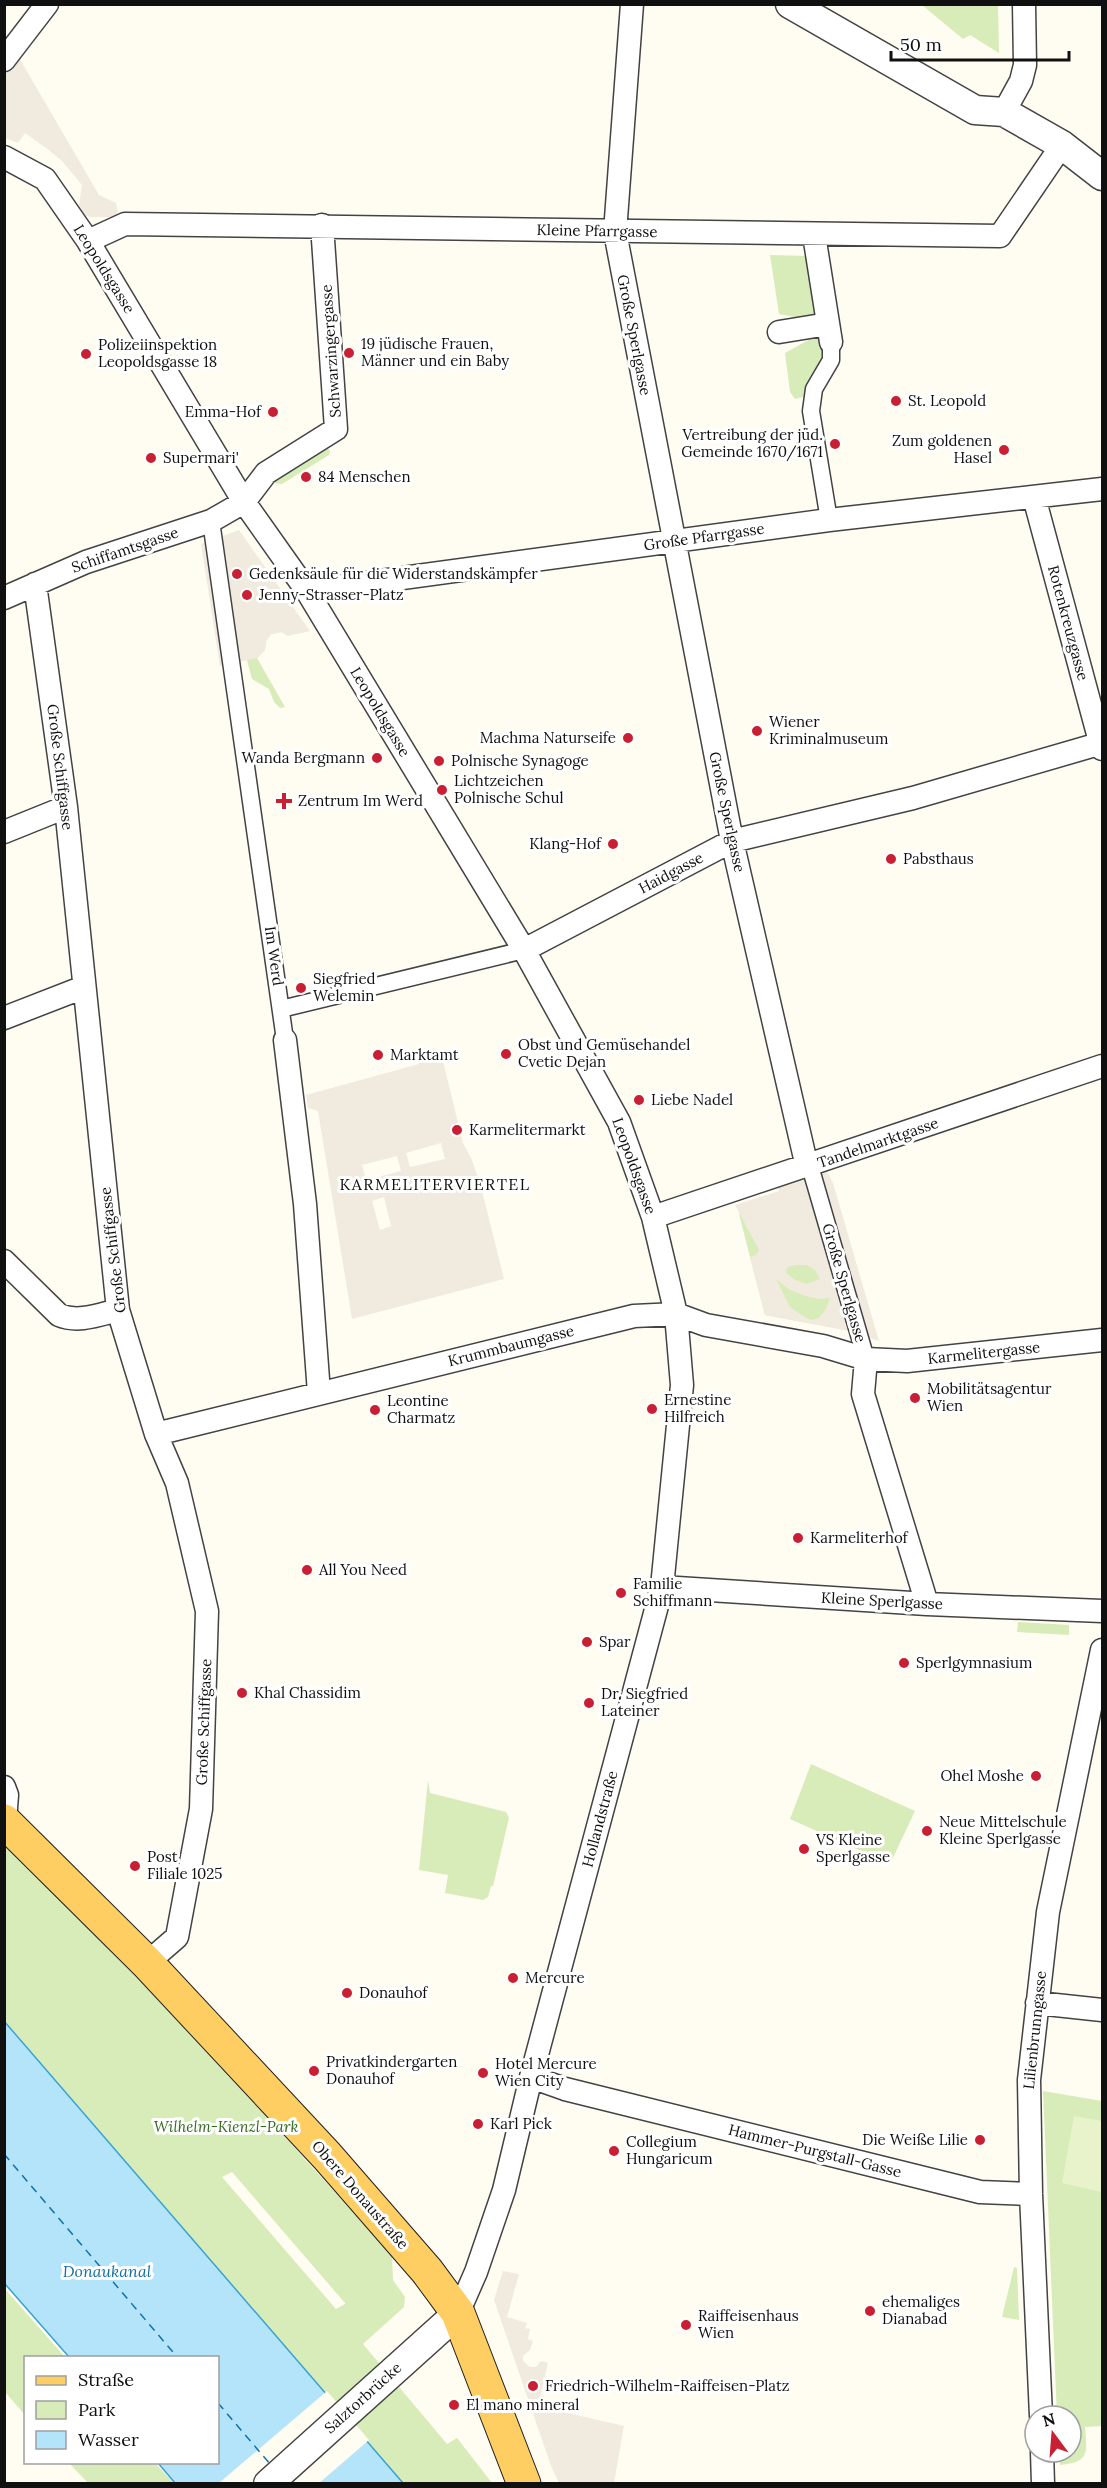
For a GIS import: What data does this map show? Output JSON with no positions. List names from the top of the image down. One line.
{"streets":{"main road":["Obere Donaustraße"],"street":["Kleine Pfarrgasse","Leopoldsgasse","Große Sperlgasse","Schwarzingergasse","Große Pfarrgasse","Schiffamtsgasse","Rotenkreuzgasse","Große Schiffgasse","Haidgasse","Im Werd","Tandelmarktgasse","Krummbaumgasse","Karmelitergasse","Kleine Sperlgasse","Hollandstraße","Lilienbrunngasse","Hammer-Purgstall-Gasse","Salztorbrücke"]},"crossings":[["Kleine Pfarrgasse","Leopoldsgasse"],["Kleine Pfarrgasse","Große Sperlgasse"],["Kleine Pfarrgasse","Schwarzingergasse"],["Leopoldsgasse","Schwarzingergasse"],["Leopoldsgasse","Große Pfarrgasse"],["Leopoldsgasse","Schiffamtsgasse"],["Leopoldsgasse","Haidgasse"],["Leopoldsgasse","Tandelmarktgasse"],["Leopoldsgasse","Krummbaumgasse"],["Leopoldsgasse","Hollandstraße"],["Große Sperlgasse","Große Pfarrgasse"],["Große Sperlgasse","Haidgasse"],["Große Sperlgasse","Tandelmarktgasse"],["Große Sperlgasse","Krummbaumgasse"],["Große Sperlgasse","Karmelitergasse"],["Große Sperlgasse","Kleine Sperlgasse"],["Schwarzingergasse","Schiffamtsgasse"],["Große Pfarrgasse","Rotenkreuzgasse"],["Schiffamtsgasse","Große Schiffgasse"],["Schiffamtsgasse","Im Werd"],["Rotenkreuzgasse","Haidgasse"],["Große Schiffgasse","Krummbaumgasse"],["Große Schiffgasse","Obere Donaustraße"],["Haidgasse","Im Werd"],["Im Werd","Krummbaumgasse"],["Krummbaumgasse","Karmelitergasse"],["Krummbaumgasse","Hollandstraße"],["Kleine Sperlgasse","Hollandstraße"],["Hollandstraße","Hammer-Purgstall-Gasse"],["Hollandstraße","Obere Donaustraße"],["Hollandstraße","Salztorbrücke"],["Lilienbrunngasse","Hammer-Purgstall-Gasse"],["Obere Donaustraße","Salztorbrücke"]],"districts":["KARMELITERVIERTEL"],"water":["Donaukanal"],"parks":["Wilhelm-Kienzl-Park"],"places":{"other":["19 jüdische Frauen, Männer und ein Baby","Polizeiinspektion Leopoldsgasse 18","St. Leopold","Emma-Hof","Vertreibung der jüd. Gemeinde 1670/1671","Zum goldenen Hasel","Supermari'","84 Menschen","Gedenksäule für die Widerstandskämpfer","Jenny-Strasser-Platz","Wiener Kriminalmuseum","Machma Naturseife","Wanda Bergmann","Polnische Synagoge","Lichtzeichen Polnische Schul","Klang-Hof","Pabsthaus","Siegfried Welemin","Obst und Gemüsehandel Cvetic Dejan","Marktamt","Liebe Nadel","Karmelitermarkt","Mobilitätsagentur Wien","Ernestine Hilfreich","Leontine Charmatz","Karmeliterhof","All You Need","Familie Schiffmann","Spar","Sperlgymnasium","Khal Chassidim","Dr. Siegfried Lateiner","Ohel Moshe","Neue Mittelschule Kleine Sperlgasse","VS Kleine Sperlgasse","Post Filiale 1025","Mercure","Donauhof","Privatkindergarten Donauhof","Hotel Mercure Wien City","Karl Pick","Die Weiße Lilie","Collegium Hungaricum","ehemaliges Dianabad","Raiffeisenhaus Wien","Friedrich-Wilhelm-Raiffeisen-Platz","El mano mineral"],"health":["Zentrum Im Werd"]},"legend":["Straße","Park","Wasser"],"scale_bar":"50 m","north":"top"}
